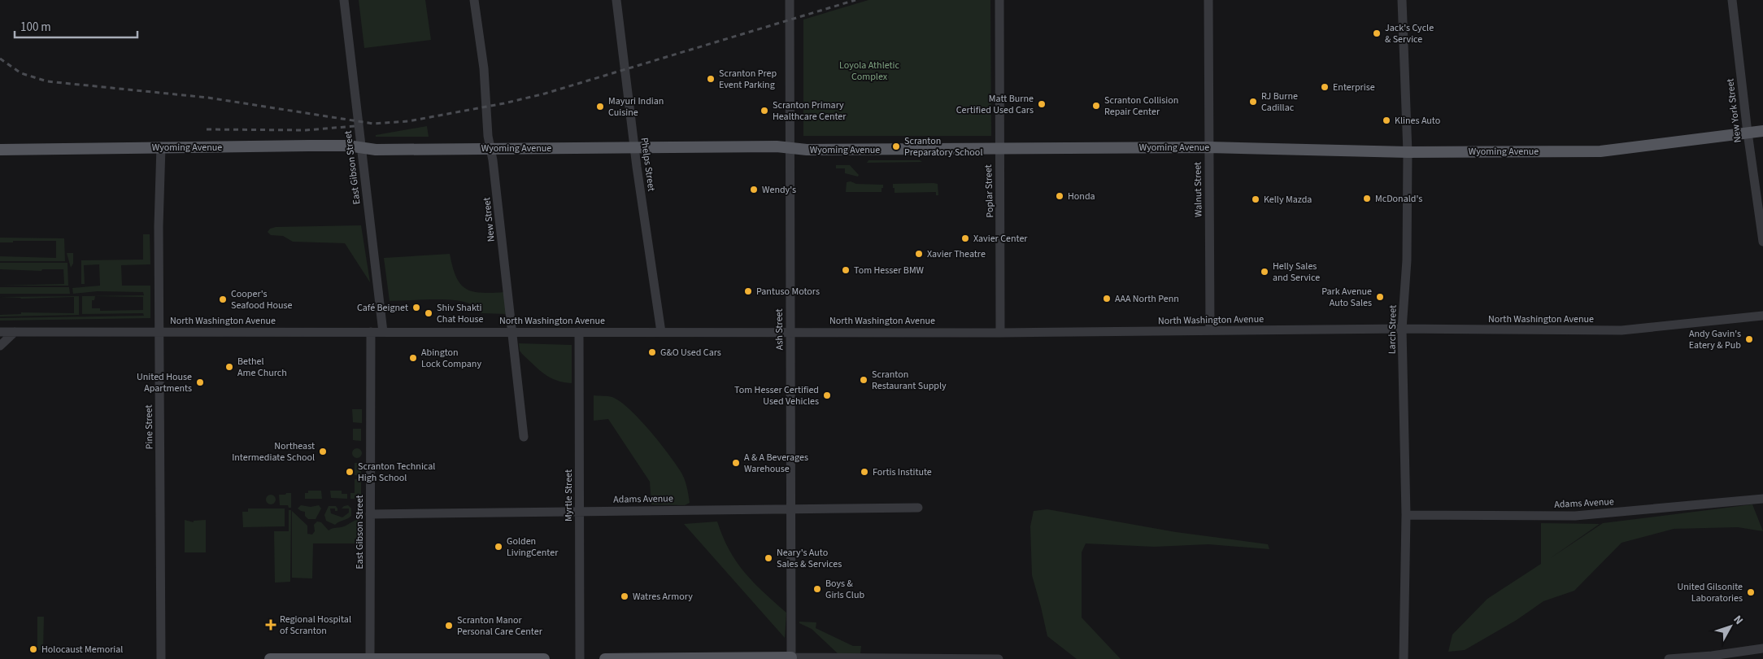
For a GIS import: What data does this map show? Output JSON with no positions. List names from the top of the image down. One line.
{"streets":{"main road":["Wyoming Avenue"],"street":["New York Street","Phelps Street","East Gibson Street","Walnut Street","Poplar Street","New Street","North Washington Avenue","Ash Street","Larch Street","Pine Street","Myrtle Street","Adams Avenue"]},"crossings":[["New York Street","Wyoming Avenue"],["Wyoming Avenue","Phelps Street"],["Wyoming Avenue","East Gibson Street"],["Wyoming Avenue","Walnut Street"],["Wyoming Avenue","Poplar Street"],["Wyoming Avenue","New Street"],["Wyoming Avenue","Ash Street"],["Wyoming Avenue","Larch Street"],["Wyoming Avenue","Pine Street"],["Phelps Street","North Washington Avenue"],["East Gibson Street","North Washington Avenue"],["East Gibson Street","Adams Avenue"],["Walnut Street","North Washington Avenue"],["Poplar Street","North Washington Avenue"],["New Street","North Washington Avenue"],["North Washington Avenue","Ash Street"],["North Washington Avenue","Larch Street"],["North Washington Avenue","Pine Street"],["North Washington Avenue","Myrtle Street"],["Ash Street","Adams Avenue"],["Larch Street","Adams Avenue"],["Myrtle Street","Adams Avenue"]],"parks":["Loyola Athletic Complex"],"places":{"other":["Jack's Cycle & Service","Scranton Prep Event Parking","Enterprise","RJ Burne Cadillac","Matt Burne Certified Used Cars","Scranton Collision Repair Center","Mayuri Indian Cuisine","Scranton Primary Healthcare Center","Klines Auto","Scranton Preparatory School","Wendy's","Honda","McDonald's","Kelly Mazda","Xavier Center","Xavier Theatre","Tom Hesser BMW","Helly Sales and Service","Pantuso Motors","Park Avenue Auto Sales","AAA North Penn","Cooper's Seafood House","Café Beignet","Shiv Shakti Chat House","Andy Gavin's Eatery & Pub","G&O Used Cars","Abington Lock Company","Bethel Ame Church","Scranton Restaurant Supply","United House Apartments","Tom Hesser Certified Used Vehicles","Northeast Intermediate School","A & A Beverages Warehouse","Scranton Technical High School","Fortis Institute","Golden LivingCenter","Neary's Auto Sales & Services","Boys & Girls Club","United Gilsonite Laboratories","Watres Armory","Scranton Manor Personal Care Center","Holocaust Memorial"],"health":["Regional Hospital of Scranton"]},"scale_bar":"100 m","north":"top right"}
